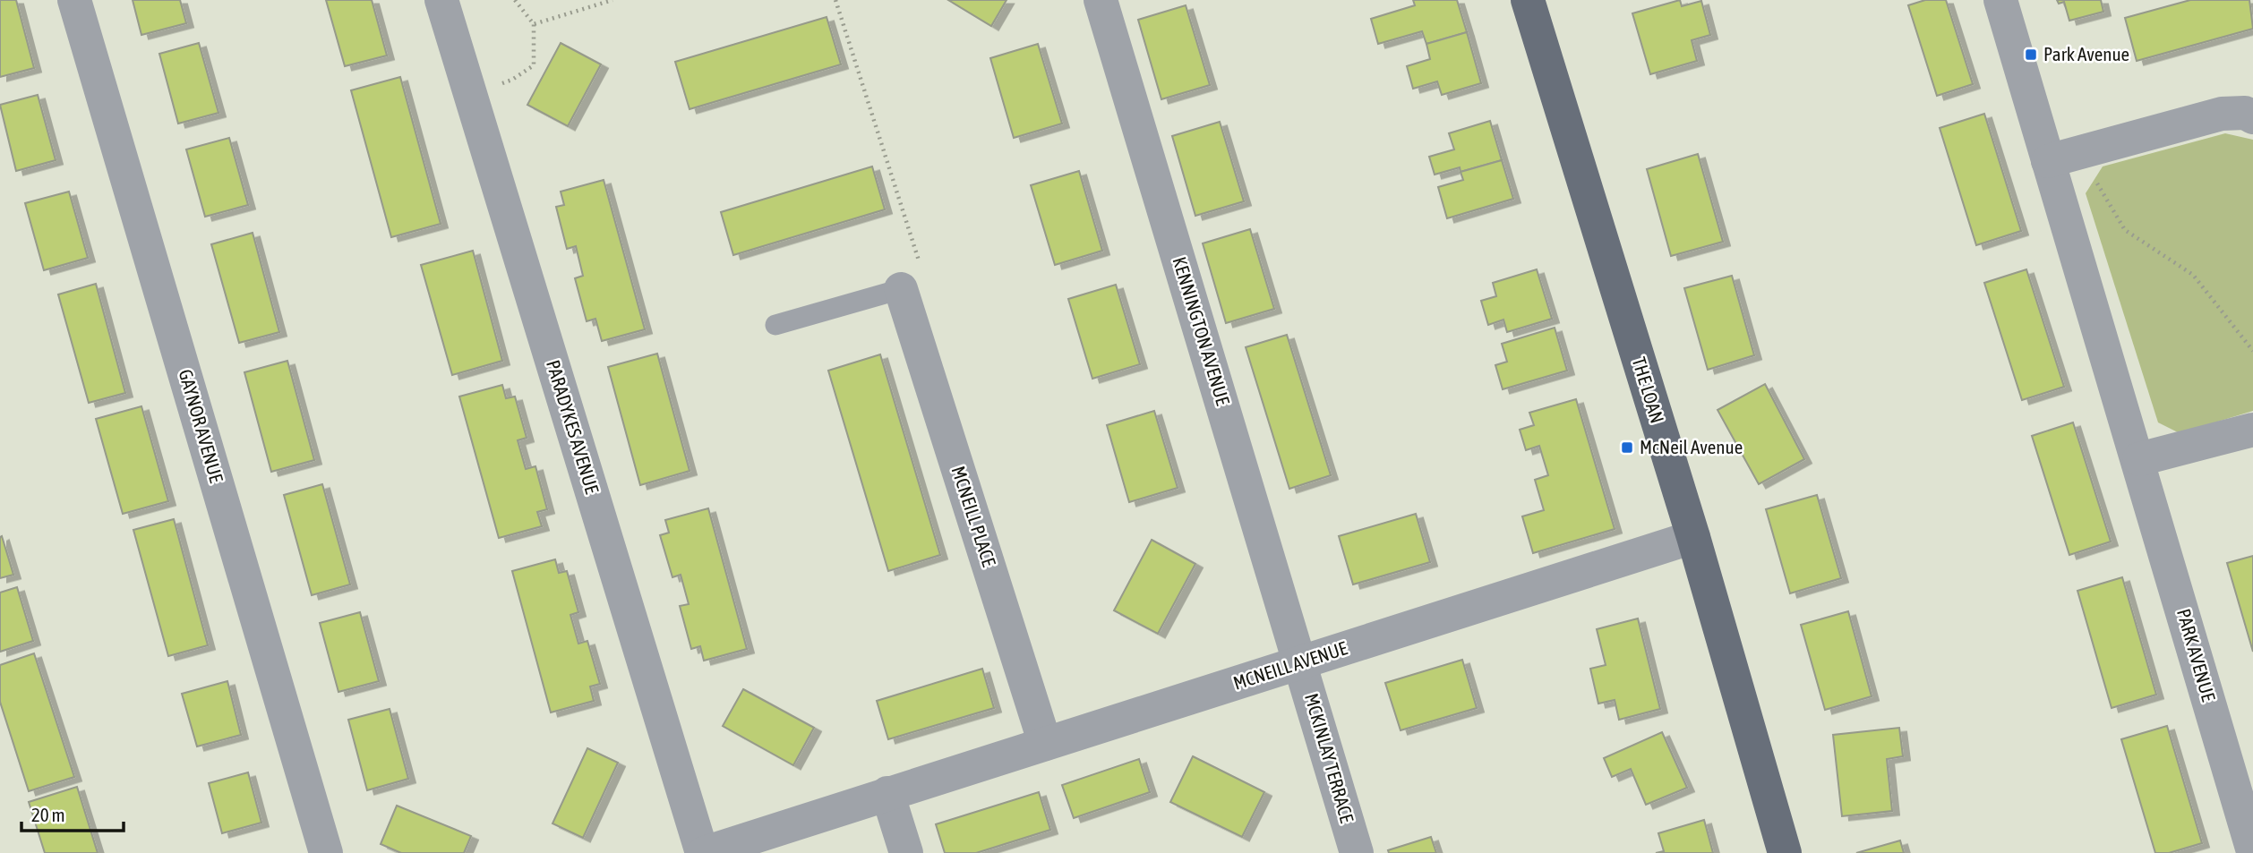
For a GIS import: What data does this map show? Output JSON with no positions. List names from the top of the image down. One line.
{"streets":{"main road":["THE LOAN"],"street":["KENNINGTON AVENUE","GAYNOR AVENUE","PARADYKES AVENUE","MCNEILL PLACE","PARK AVENUE","MCNEILL AVENUE","MCKINLAY TERRACE"]},"crossings":[["KENNINGTON AVENUE","MCNEILL AVENUE"],["KENNINGTON AVENUE","MCKINLAY TERRACE"],["THE LOAN","MCNEILL AVENUE"],["MCNEILL PLACE","MCNEILL AVENUE"],["MCNEILL AVENUE","MCKINLAY TERRACE"]],"places":{"transit":["Park Avenue","McNeil Avenue"]},"scale_bar":"20 m"}
